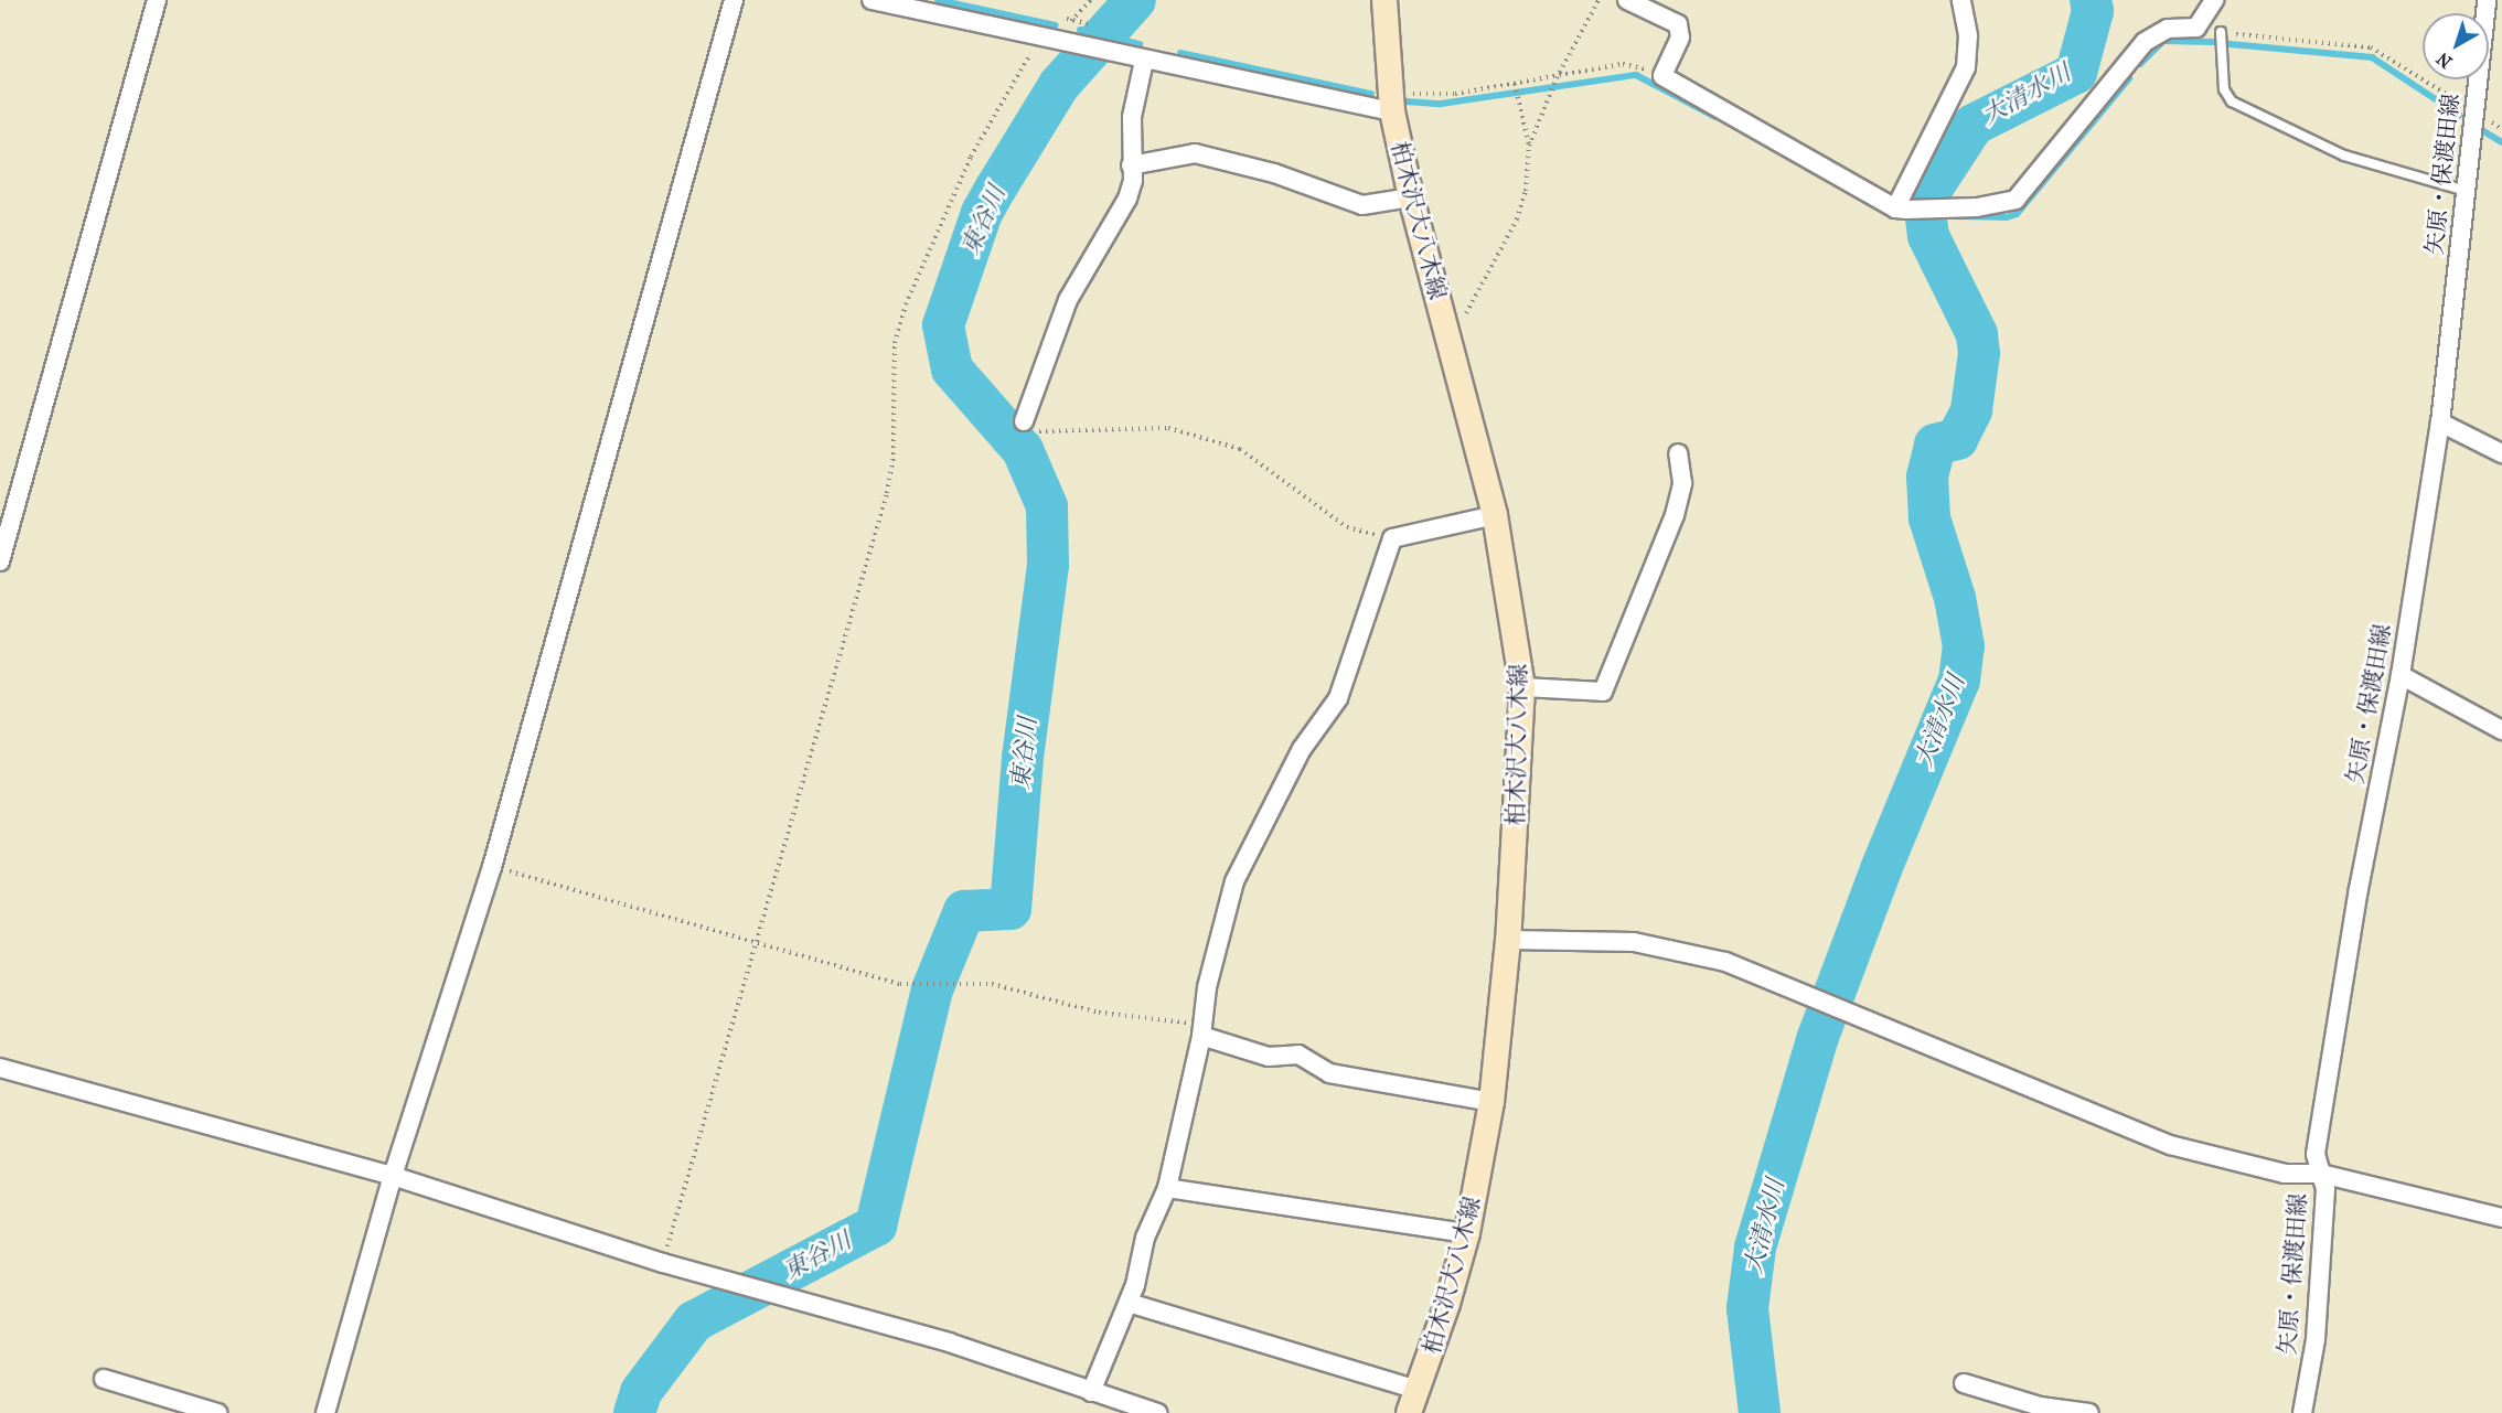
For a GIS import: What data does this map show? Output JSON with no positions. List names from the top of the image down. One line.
{"streets":{"main road":["柏木沢大八木線"],"street":["矢原・保渡田線"]},"water":["大清水川","東谷川"],"north":"bottom left"}
